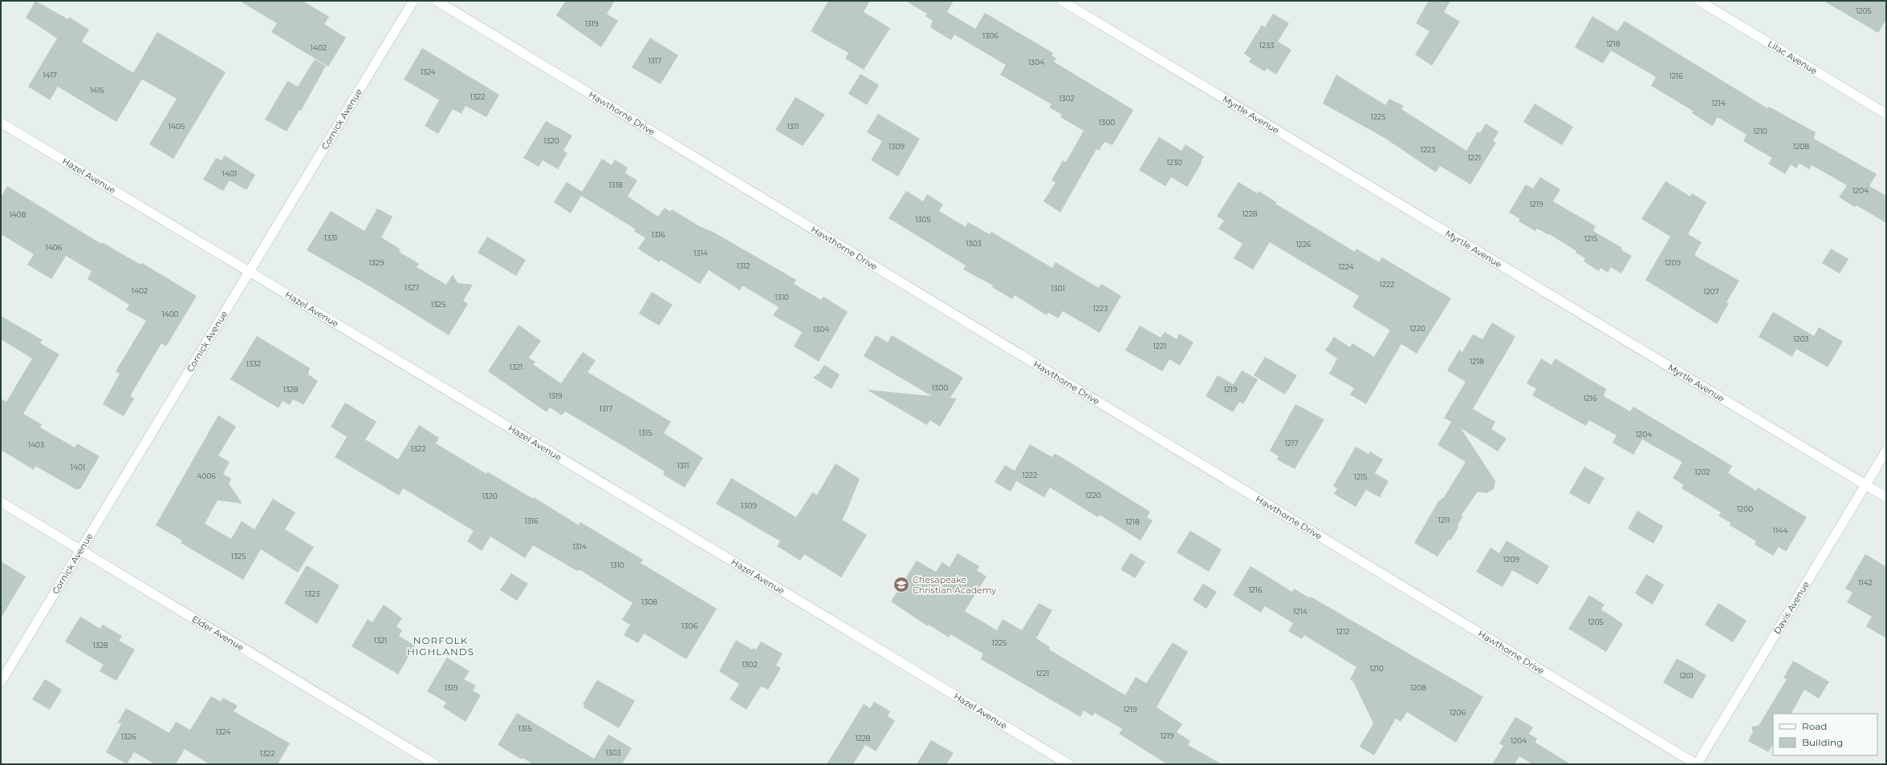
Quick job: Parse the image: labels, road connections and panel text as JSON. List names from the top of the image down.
{
  "streets": {
    "street": [
      "Lilac Avenue",
      "Hawthorne Drive",
      "Myrtle Avenue",
      "Cornick Avenue",
      "Hazel Avenue",
      "Davis Avenue",
      "Elder Avenue"
    ]
  },
  "crossings": [
    ["Hawthorne Drive", "Davis Avenue"],
    ["Myrtle Avenue", "Davis Avenue"],
    ["Cornick Avenue", "Hazel Avenue"],
    ["Cornick Avenue", "Elder Avenue"]
  ],
  "districts": ["NORFOLK HIGHLANDS"],
  "places": {
    "school or university": ["Chesapeake Christian Academy"]
  },
  "house_numbers": [
    "1205",
    "1319",
    "1306",
    "1218",
    "1233",
    "1402",
    "1317",
    "1304",
    "1324",
    "1417",
    "1216",
    "1415",
    "1322",
    "1302",
    "1214",
    "1225",
    "1300",
    "1405",
    "1311",
    "1210",
    "1320",
    "1309",
    "1208",
    "1223",
    "1221",
    "1230",
    "1401",
    "1318",
    "1204",
    "1219",
    "1228",
    "1408",
    "1305",
    "1316",
    "1331",
    "1215",
    "1303",
    "1226",
    "1406",
    "1314",
    "1329",
    "1209",
    "1312",
    "1224",
    "1222",
    "1327",
    "1301",
    "1402",
    "1207",
    "1310",
    "1325",
    "1223",
    "1400",
    "1220",
    "1304",
    "1203",
    "1221",
    "1218",
    "1332",
    "1321",
    "1300",
    "1328",
    "1219",
    "1319",
    "1216",
    "1317",
    "1315",
    "1204",
    "1217",
    "1403",
    "1322",
    "1311",
    "1401",
    "1202",
    "1222",
    "4006",
    "1215",
    "1220",
    "1320",
    "1309",
    "1200",
    "1211",
    "1316",
    "1218",
    "1144",
    "1314",
    "1325",
    "1209",
    "1310",
    "1142",
    "1216",
    "1323",
    "1308",
    "1214",
    "1205",
    "1306",
    "1212",
    "1321",
    "1225",
    "1328",
    "1302",
    "1210",
    "1221",
    "1201",
    "1319",
    "1208",
    "1219",
    "1206",
    "1315",
    "1324",
    "1219",
    "1326",
    "1228",
    "1204",
    "1303",
    "1322"
  ],
  "legend": ["Road", "Building"]
}
